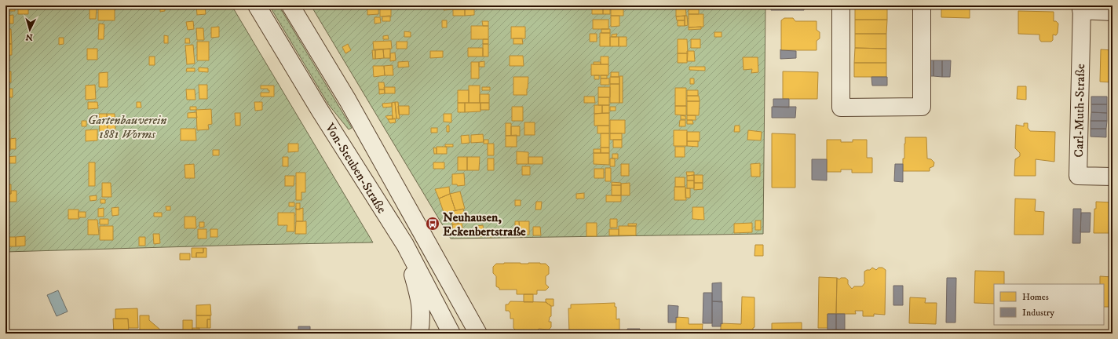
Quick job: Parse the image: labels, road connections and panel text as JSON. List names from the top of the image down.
{
  "streets": {
    "street": ["Carl-Muth-Straße", "Von-Steuben-Straße"]
  },
  "parks": ["Gartenbauverein 1881 Worms"],
  "places": {
    "bus stop": ["Neuhausen, Eckenbertstraße"]
  },
  "legend": ["Homes", "Industry"],
  "north": "bottom"
}
